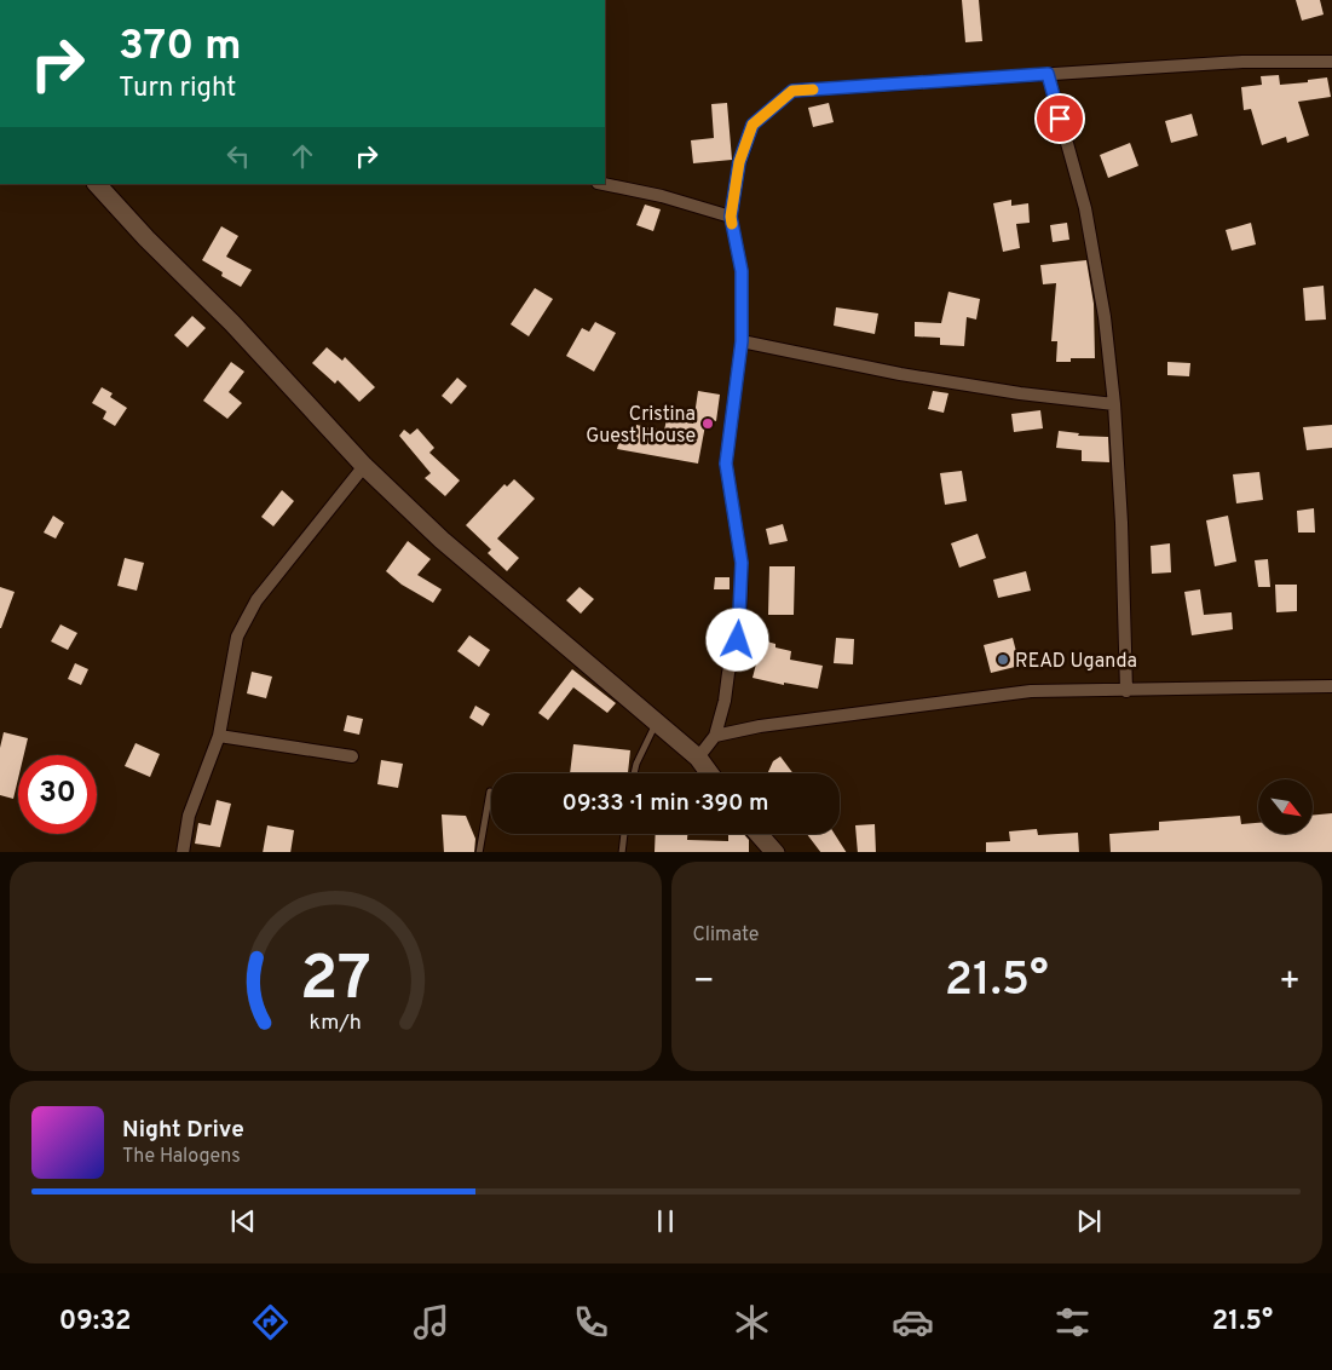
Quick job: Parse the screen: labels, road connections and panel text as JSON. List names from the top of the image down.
{
  "places": ["Cristina Guest House", "READ Uganda"],
  "north": "bottom right",
  "page": {
    "turn": ["370 m", "Turn right"],
    "limit": "30",
    "trip": "09:33 · 1 min · 390 m",
    "tile": "Climate",
    "heat": ["−", "21.5°", "+"],
    "song": ["Night Drive", "The Halogens"],
    "tabs": ["09:32", "21.5°"],
    "gauge": ["27", "km/h"]
  }
}
